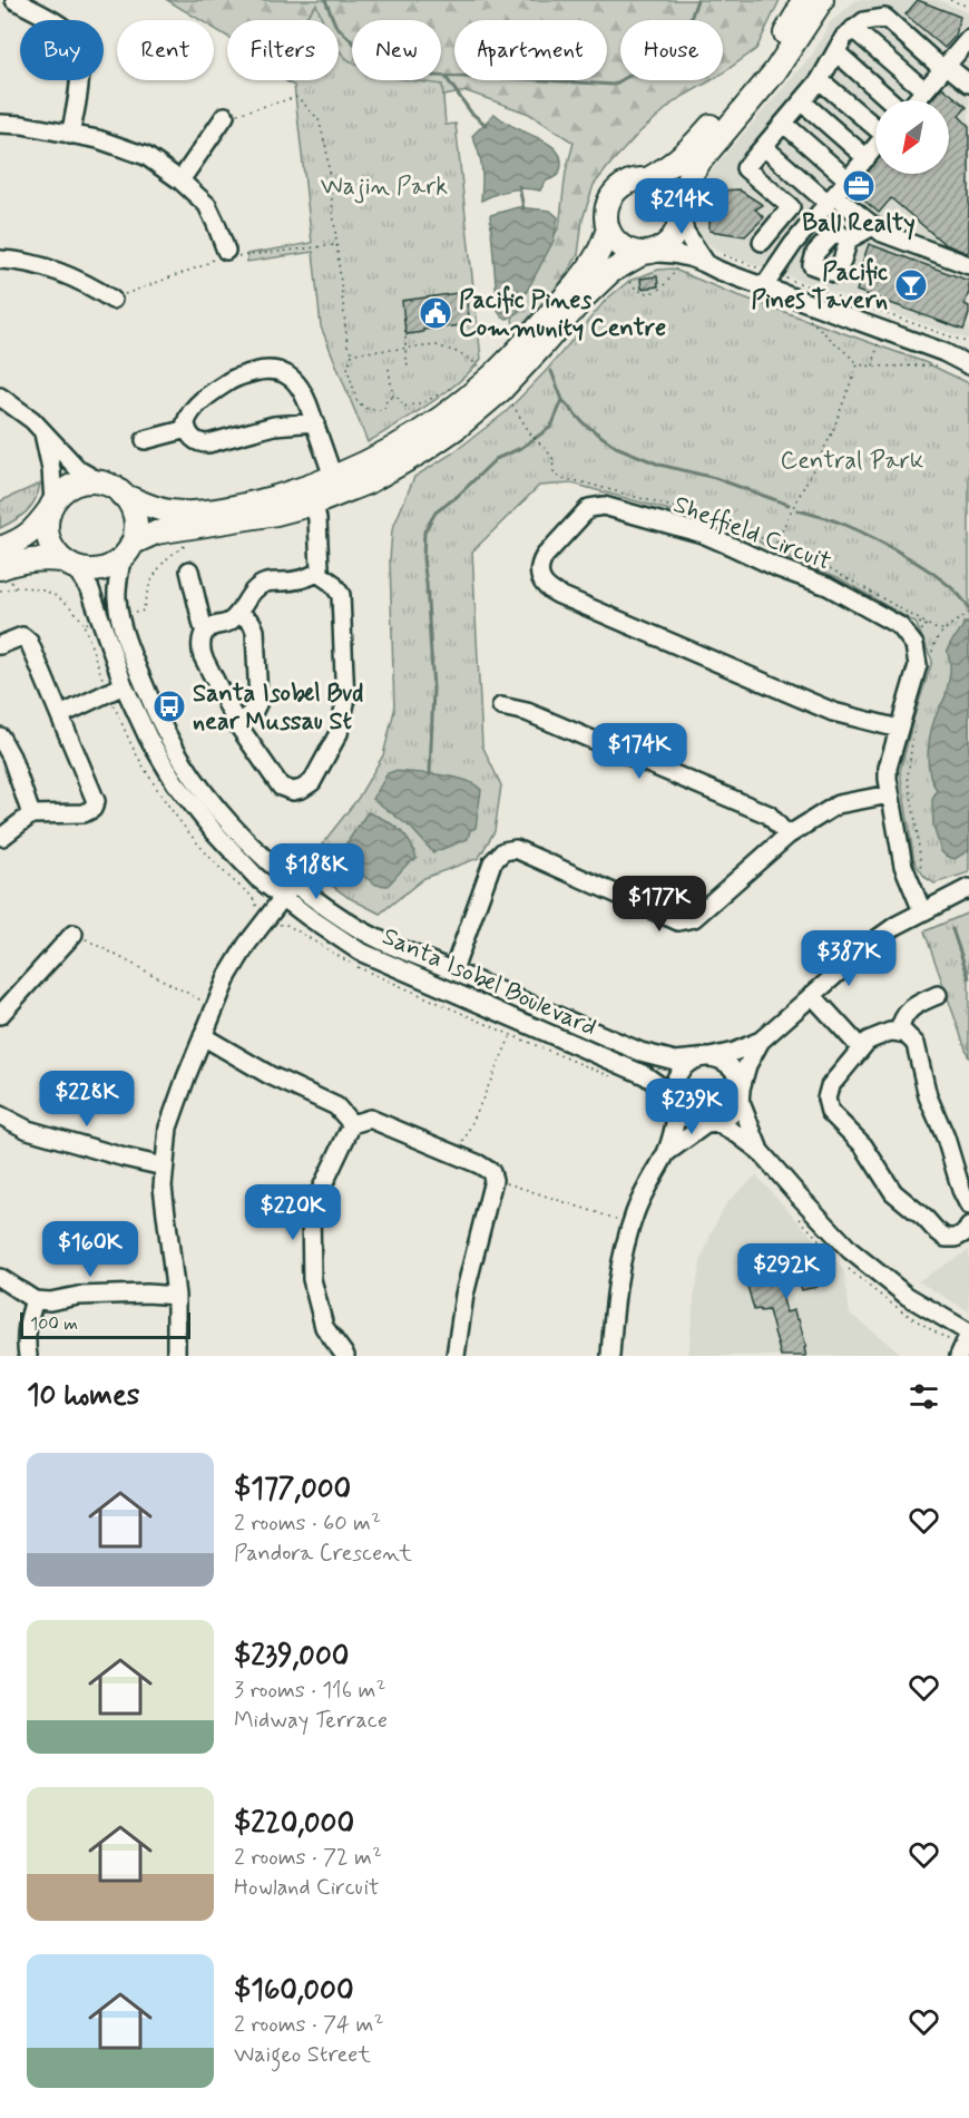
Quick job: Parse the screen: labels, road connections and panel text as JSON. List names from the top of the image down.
{
  "streets": {
    "street": ["Sheffield Circuit", "Santa Isobel Boulevard"]
  },
  "parks": ["Wajin Park", "Central Park"],
  "places": {
    "office": ["Ball Realty"],
    "bar": ["Pacific Pines Tavern"],
    "public building": ["Pacific Pines Community Centre"],
    "bus stop": ["Santa Isobel Bvd near Mussau St"]
  },
  "scale_bar": "100 m",
  "north": "bottom left",
  "page": {
    "chip": [
      "Buy",
      "Rent",
      "Filters",
      "New",
      "Apartment",
      "House"
    ],
    "price": [
      "$214K",
      "$174K",
      "$188K",
      "$177K",
      "$387K",
      "$228K",
      "$239K",
      "$220K",
      "$160K",
      "$292K"
    ],
    "scale": "100 m",
    "heading": "10 homes",
    "list": [
      {
        "name": "$177,000",
        "note": "2 rooms · 60 m² · Pandora Crescent"
      },
      {
        "name": "$239,000",
        "note": "3 rooms · 116 m² · Midway Terrace"
      },
      {
        "name": "$220,000",
        "note": "2 rooms · 72 m² · Howland Circuit"
      },
      {
        "name": "$160,000",
        "note": "2 rooms · 74 m² · Waigeo Street"
      }
    ]
  }
}
